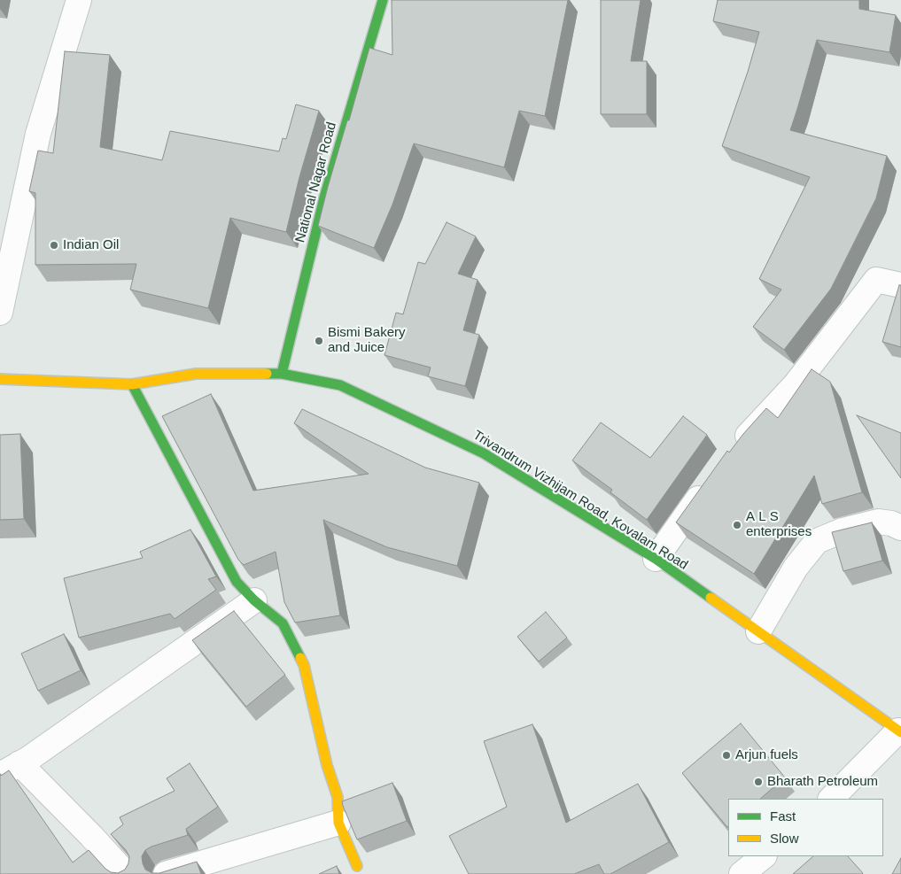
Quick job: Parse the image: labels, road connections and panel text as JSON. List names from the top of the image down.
{
  "streets": {
    "main road": ["National Nagar Road", "Trivandrum Vizhijam Road, Kovalam Road"]
  },
  "crossings": [
    ["National Nagar Road", "Trivandrum Vizhijam Road, Kovalam Road"]
  ],
  "places": [
    "Indian Oil",
    "Bismi Bakery and Juice",
    "A L S enterprises",
    "Arjun fuels",
    "Bharath Petroleum"
  ],
  "legend": ["Fast", "Slow"]
}
